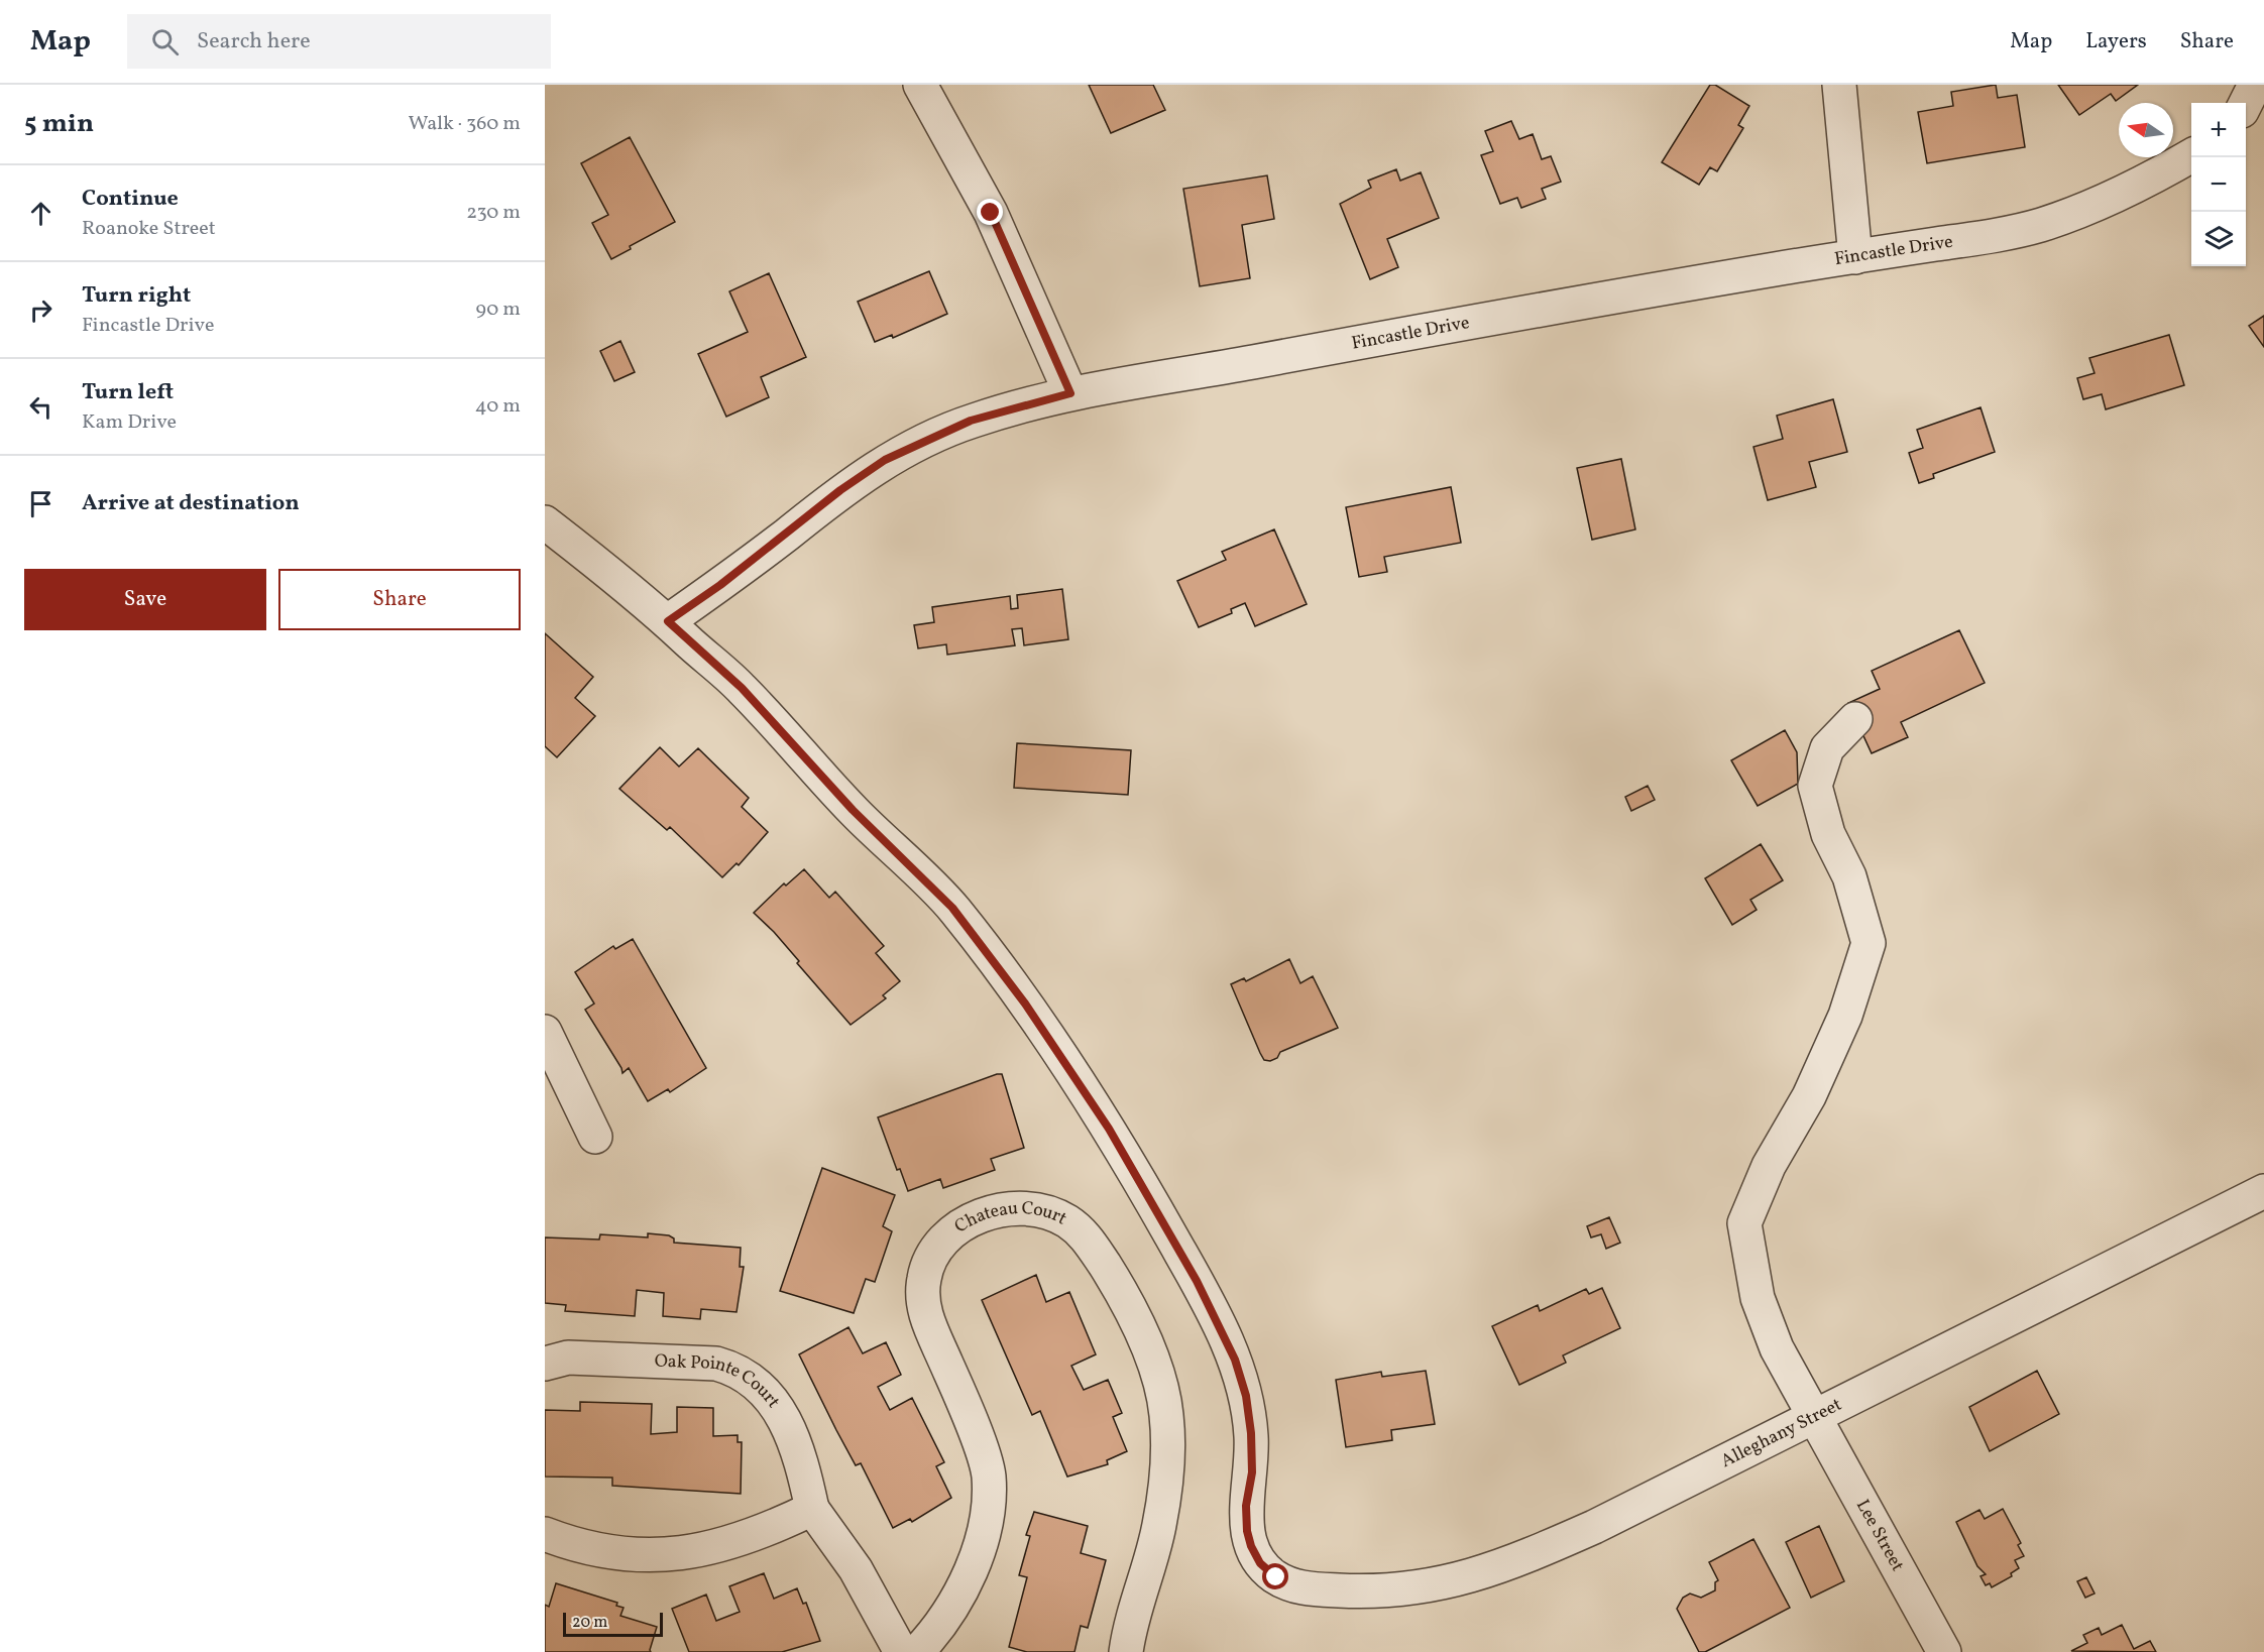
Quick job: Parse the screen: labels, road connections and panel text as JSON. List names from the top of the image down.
{
  "streets": {
    "street": [
      "Fincastle Drive",
      "Chateau Court",
      "Oak Pointe Court",
      "Alleghany Street",
      "Lee Street"
    ]
  },
  "crossings": [
    ["Fincastle Drive", "Alleghany Street"],
    ["Alleghany Street", "Lee Street"]
  ],
  "scale_bar": "20 m",
  "north": "left",
  "page": {
    "header": "Map",
    "search": "Search here",
    "nav": ["Map", "Layers", "Share"],
    "heading": ["5 min", "Walk · 360 m"],
    "map_buttons": ["+", "−"],
    "list": [
      ["Continue", "Roanoke Street", "230 m"],
      ["Turn right", "Fincastle Drive", "90 m"],
      ["Turn left", "Kam Drive", "40 m"],
      "Arrive at destination"
    ],
    "buttons": ["Save", "Share"],
    "scale": "20 m"
  }
}
